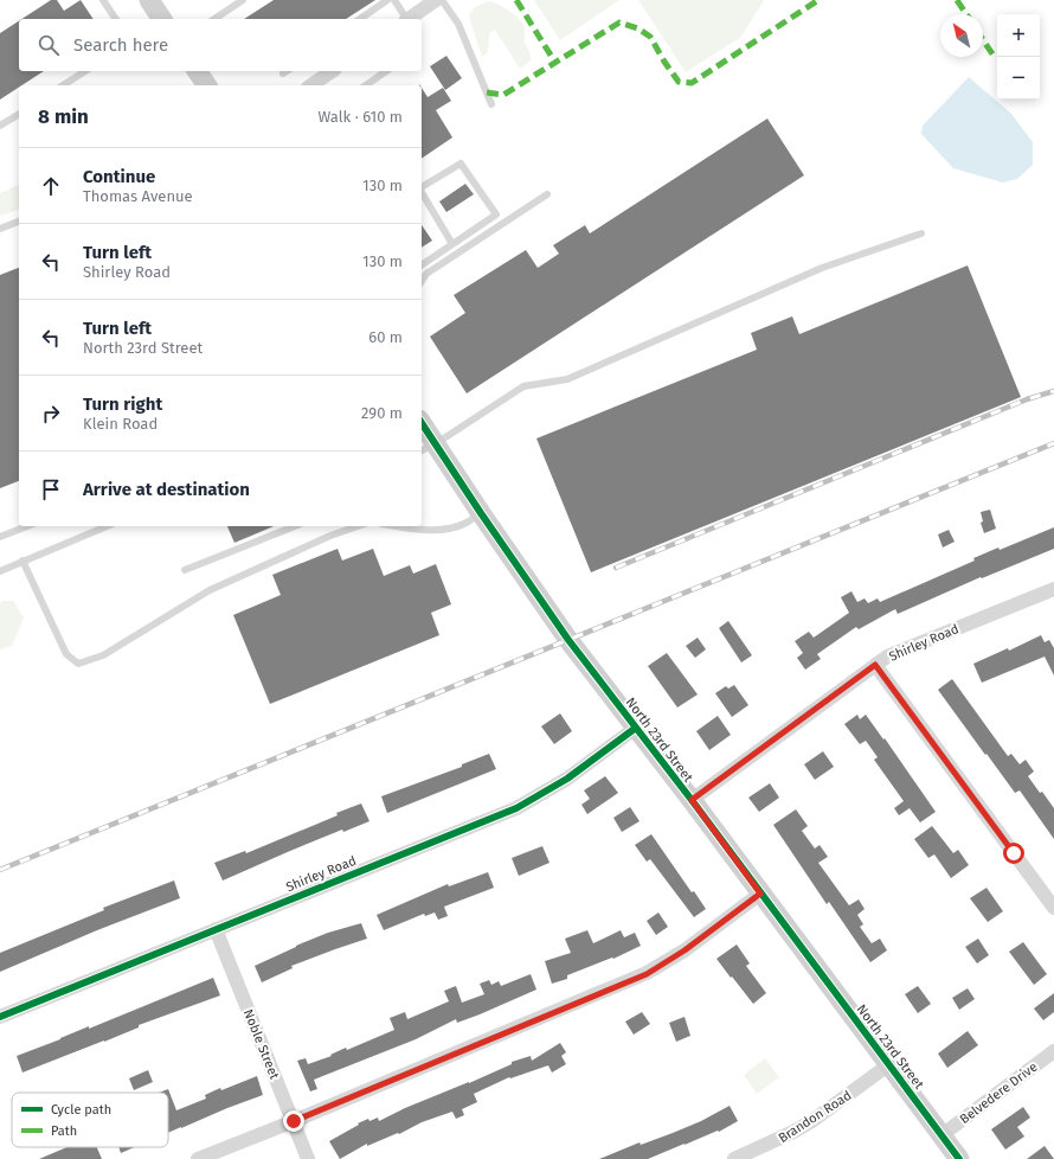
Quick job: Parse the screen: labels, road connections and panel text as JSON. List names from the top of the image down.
{
  "streets": {
    "main road": ["North 23rd Street"],
    "street": [
      "Shirley Road",
      "Noble Street",
      "Belvedere Drive",
      "Brandon Road"
    ]
  },
  "crossings": [
    ["Shirley Road", "North 23rd Street"],
    ["Shirley Road", "Noble Street"],
    ["North 23rd Street", "Belvedere Drive"],
    ["North 23rd Street", "Brandon Road"]
  ],
  "legend": ["Cycle path", "Path"],
  "north": "top left",
  "page": {
    "map_buttons": ["+", "−"],
    "search": "Search here",
    "heading": ["8 min", "Walk · 610 m"],
    "list": [
      ["Continue", "Thomas Avenue", "130 m"],
      ["Turn left", "Shirley Road", "130 m"],
      ["Turn left", "North 23rd Street", "60 m"],
      ["Turn right", "Klein Road", "290 m"],
      "Arrive at destination"
    ]
  }
}
